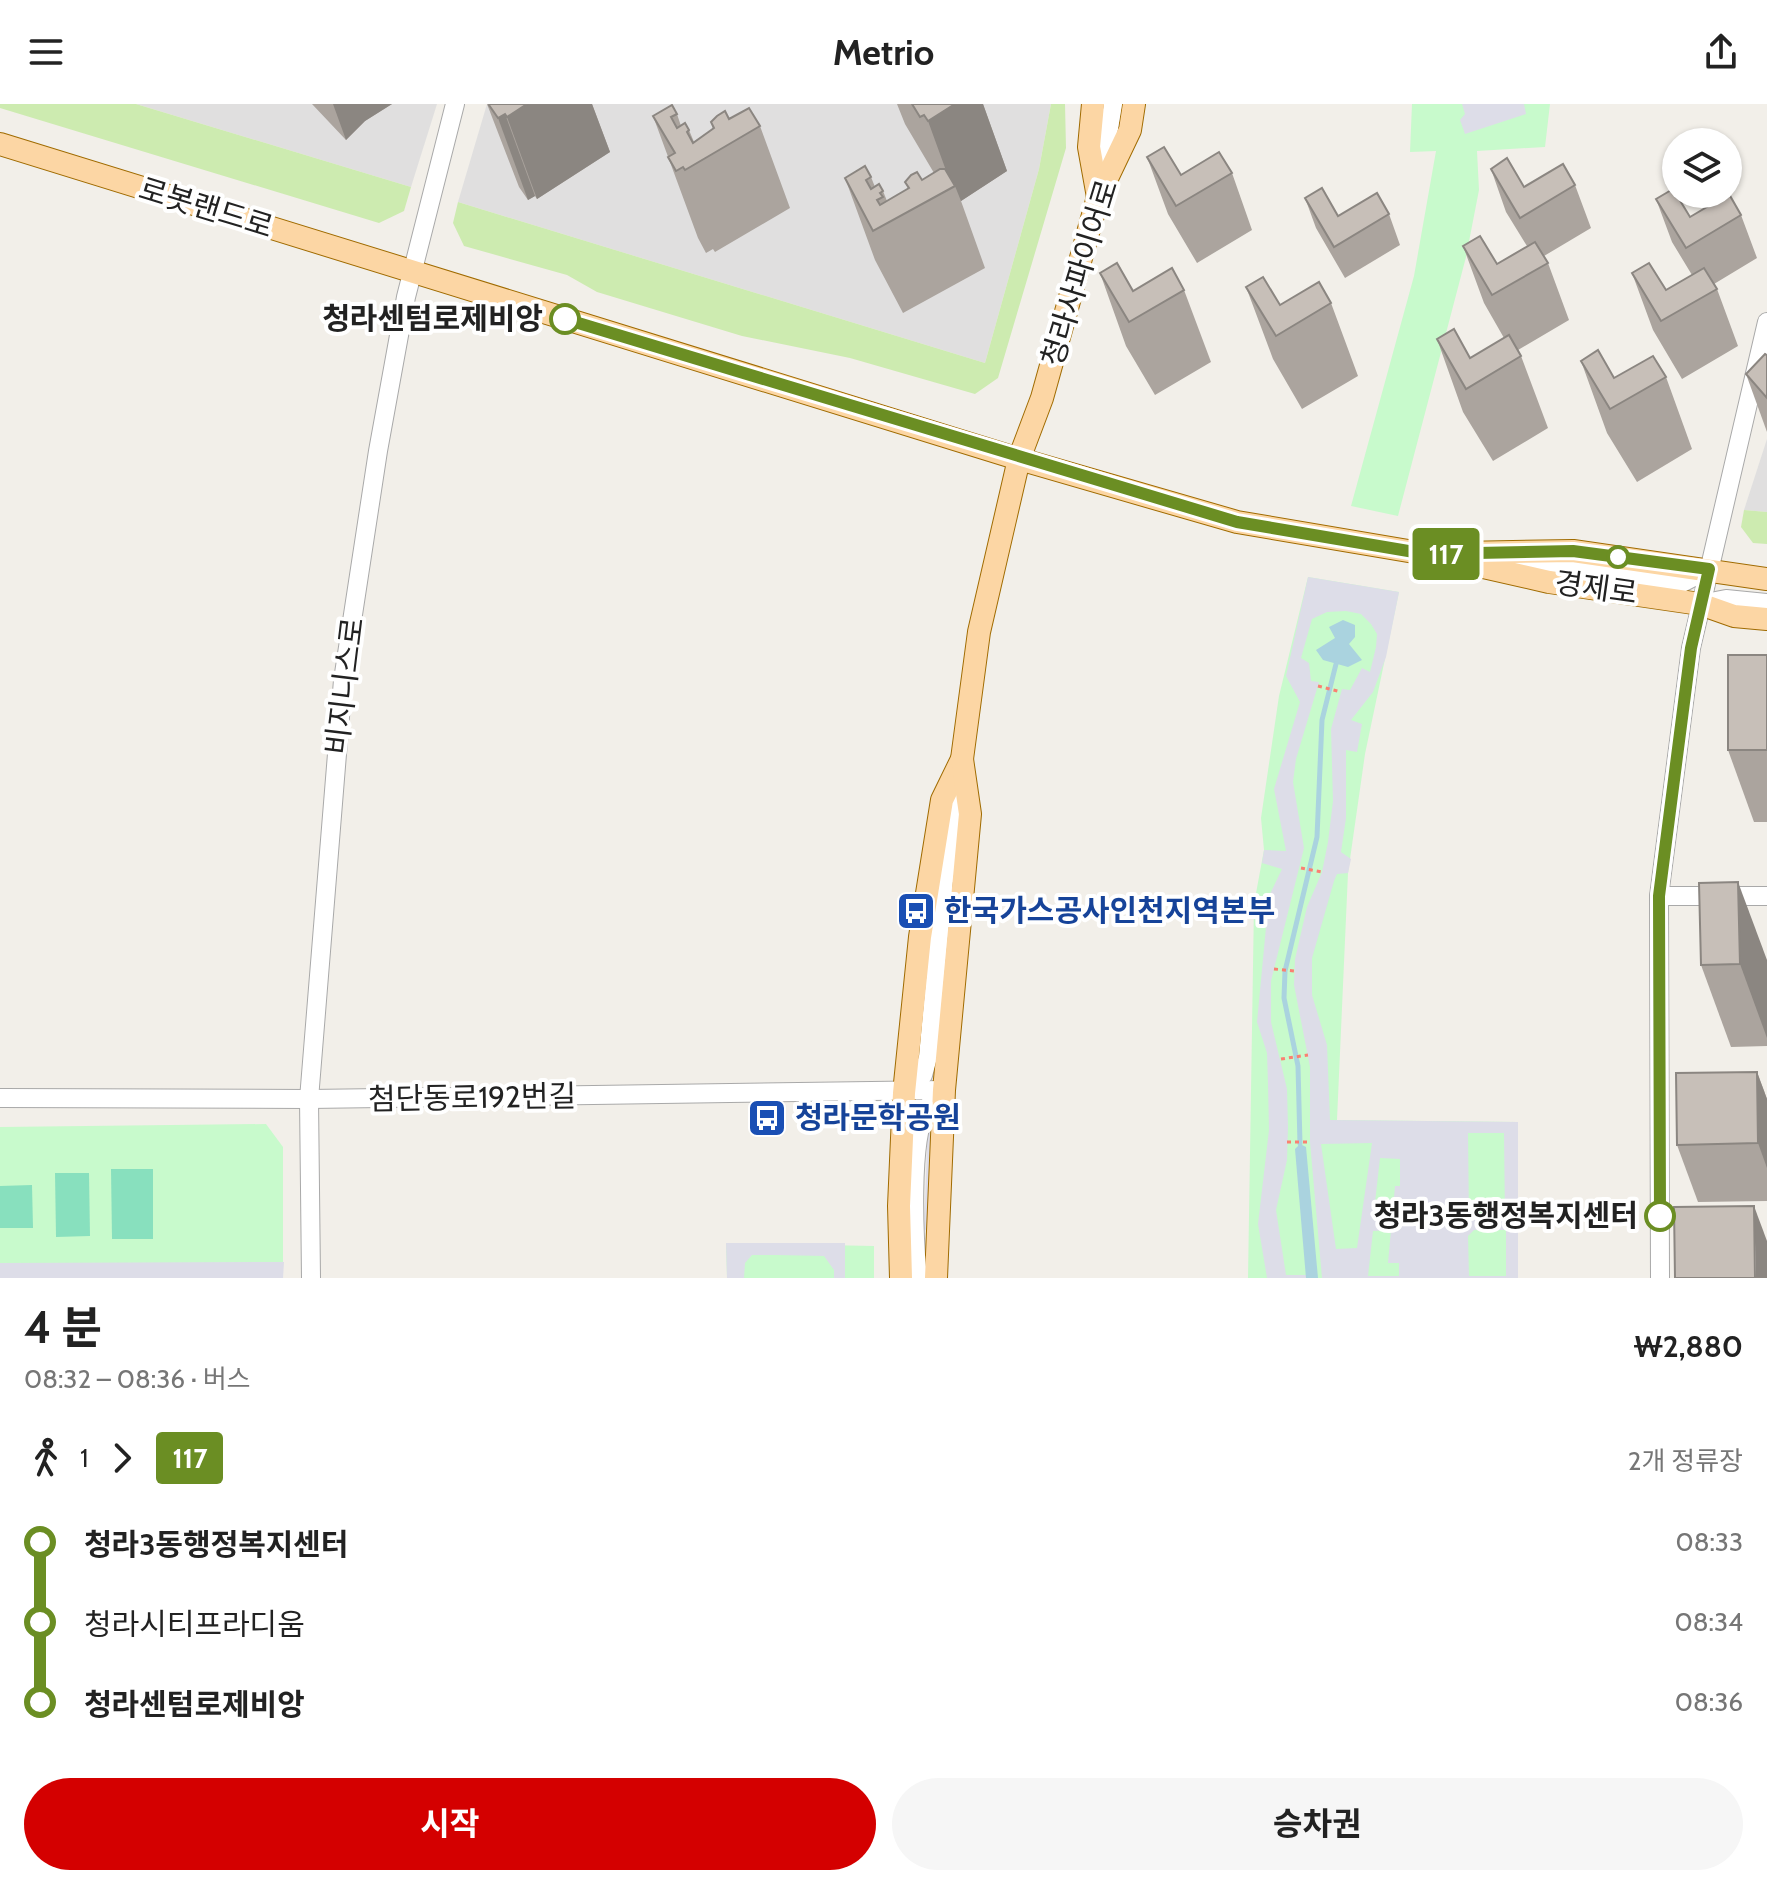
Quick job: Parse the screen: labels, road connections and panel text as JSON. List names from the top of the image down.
{
  "streets": {
    "main road": ["로봇랜드로", "청라사파이어로", "경제로"],
    "street": ["비지니스로", "첨단동로192번길"]
  },
  "crossings": [
    ["로봇랜드로", "청라사파이어로"],
    ["로봇랜드로", "경제로"],
    ["로봇랜드로", "비지니스로"],
    ["청라사파이어로", "경제로"],
    ["비지니스로", "첨단동로192번길"]
  ],
  "places": {
    "other": ["청라센텀로제비앙", "청라3동행정복지센터"],
    "bus stop": ["한국가스공사인천지역본부", "청라문학공원"]
  },
  "lines": ["bus line 117"],
  "page": {
    "header": "Metrio",
    "on_map": "117",
    "heading": ["4 분", "08:32 – 08:36 · 버스", "₩2,880"],
    "legs": ["1", "117", "2개 정류장"],
    "list": [
      {
        "name": "청라3동행정복지센터",
        "value": "08:33"
      },
      {
        "name": "청라시티프라디움",
        "value": "08:34"
      },
      {
        "name": "청라센텀로제비앙",
        "value": "08:36"
      }
    ],
    "buttons": ["시작", "승차권"]
  }
}
